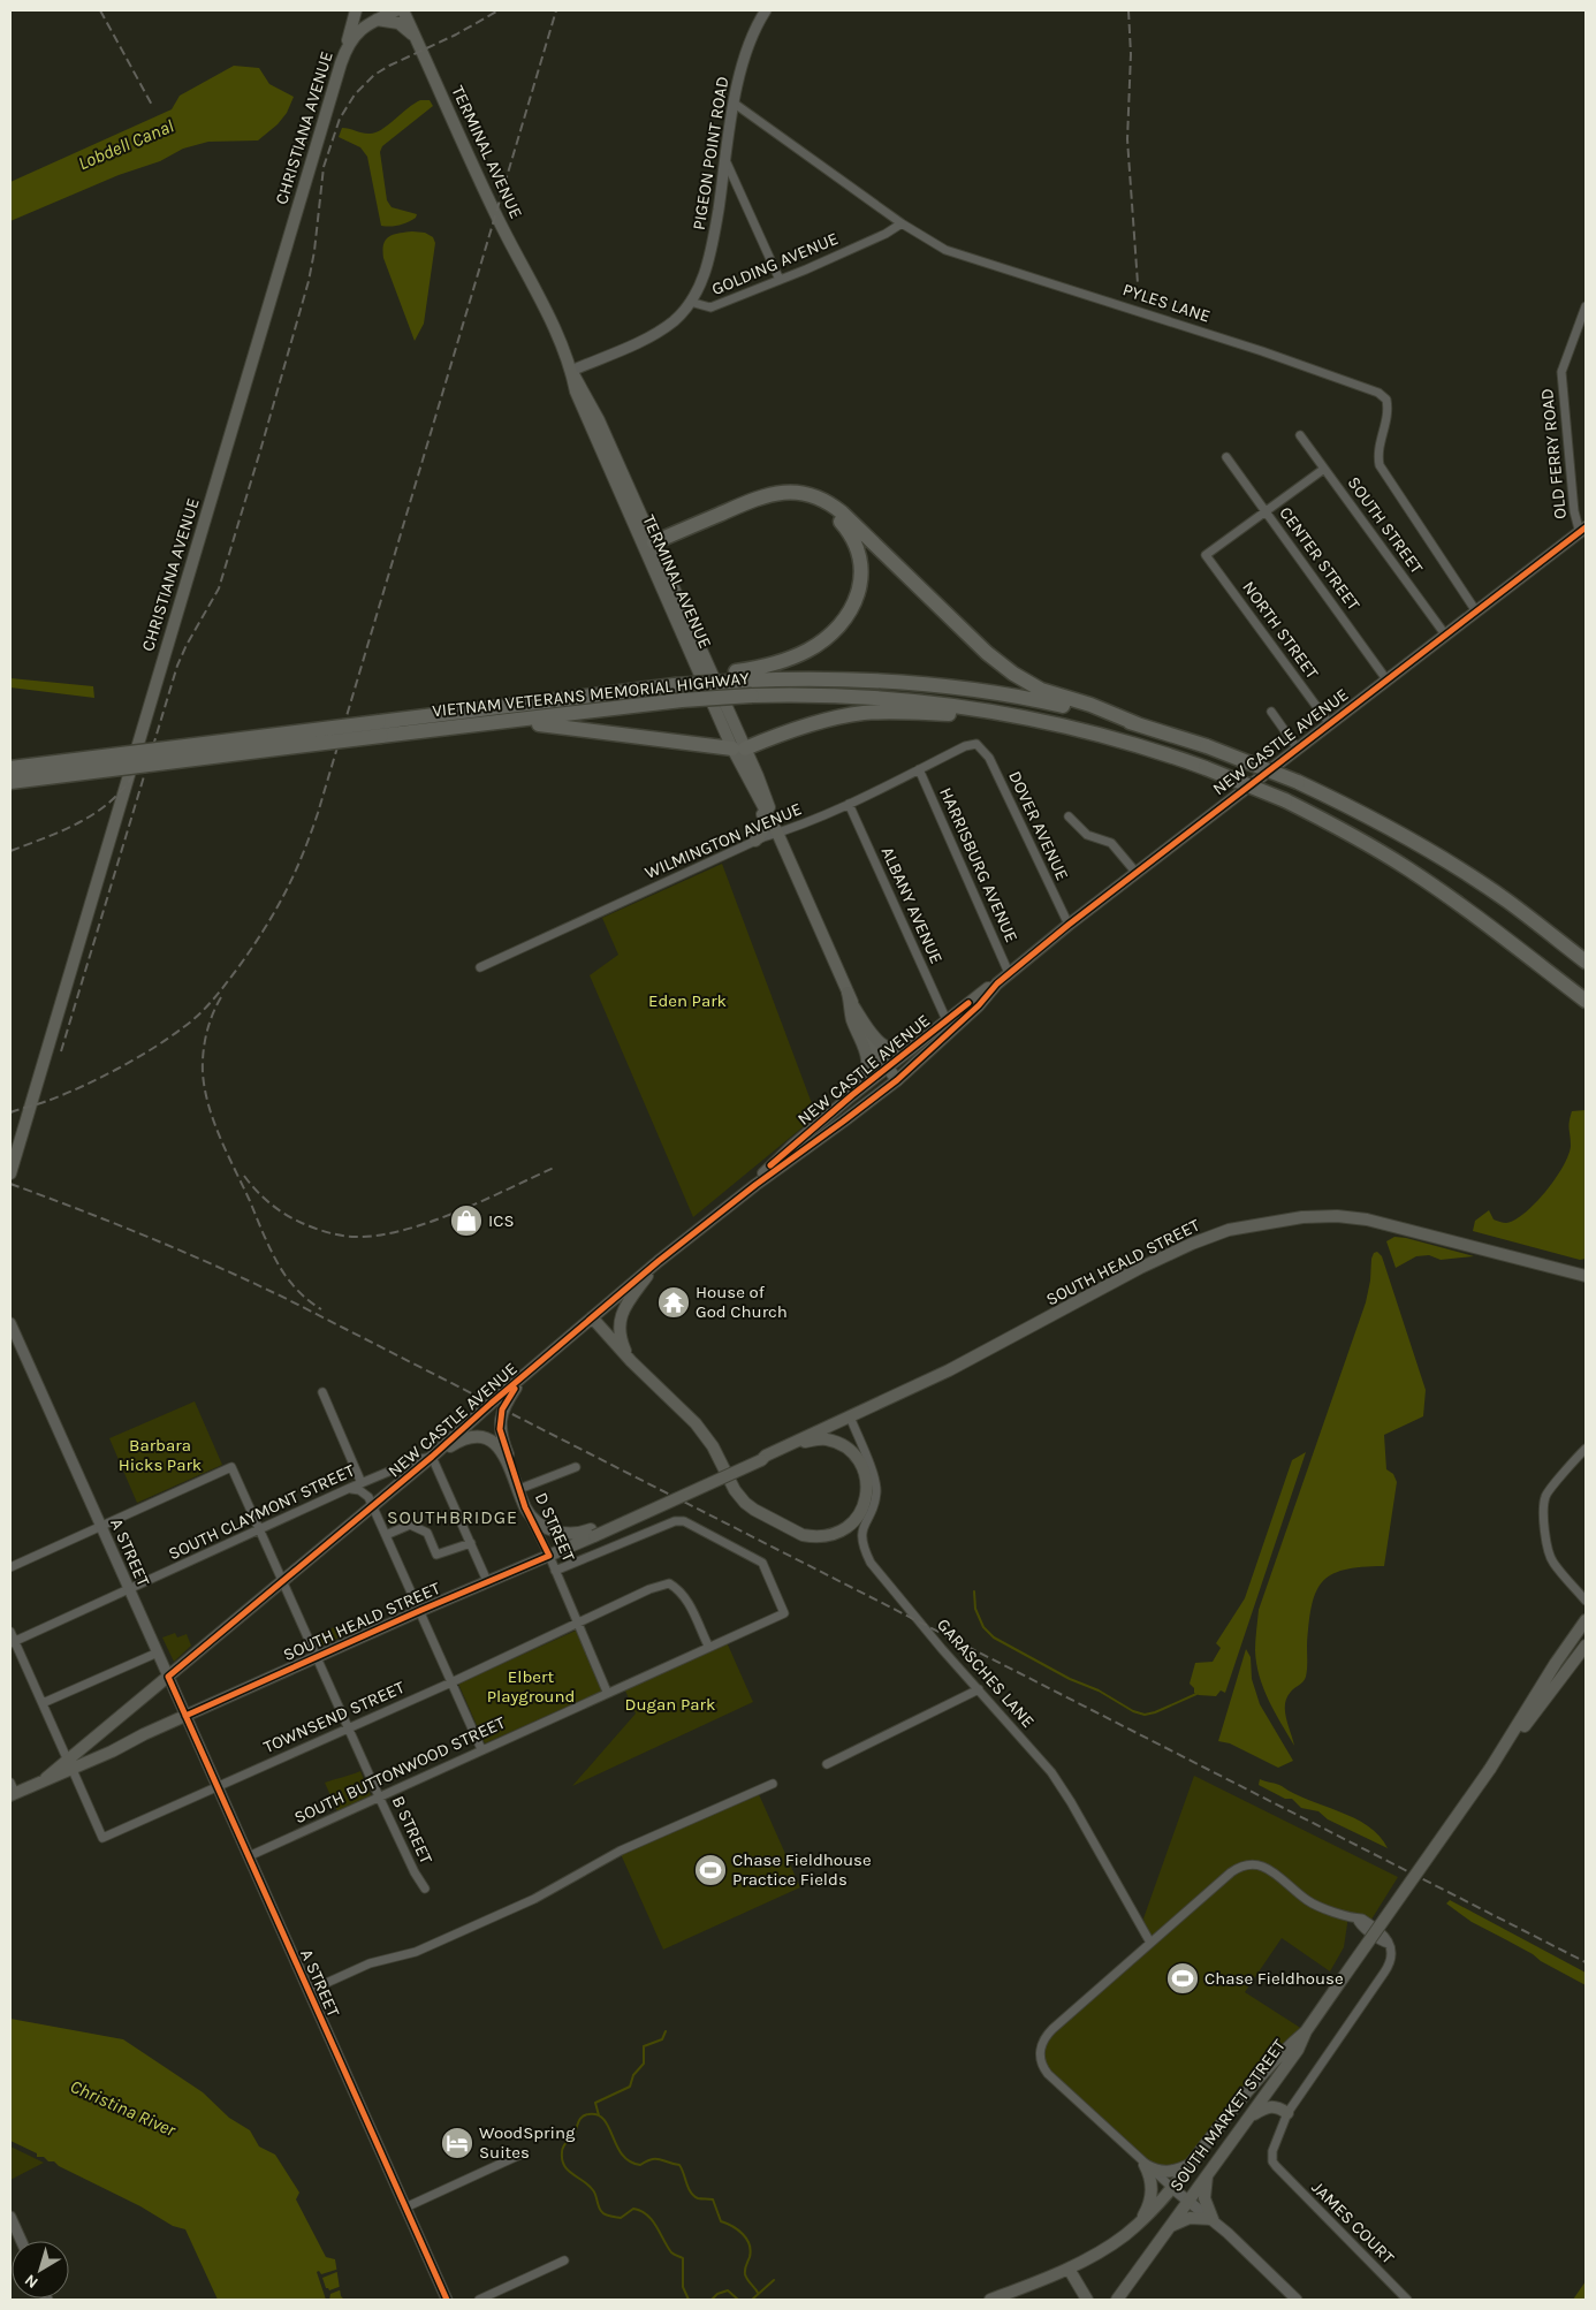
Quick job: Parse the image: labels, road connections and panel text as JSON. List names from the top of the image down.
{
  "streets": {
    "highway": ["VIETNAM VETERANS MEMORIAL HIGHWAY"],
    "main road": [
      "CHRISTIANA AVENUE",
      "TERMINAL AVENUE",
      "NEW CASTLE AVENUE",
      "SOUTH HEALD STREET",
      "D STREET",
      "SOUTH MARKET STREET"
    ],
    "street": [
      "PIGEON POINT ROAD",
      "GOLDING AVENUE",
      "PYLES LANE",
      "OLD FERRY ROAD",
      "SOUTH STREET",
      "CENTER STREET",
      "NORTH STREET",
      "DOVER AVENUE",
      "WILMINGTON AVENUE",
      "HARRISBURG AVENUE",
      "ALBANY AVENUE",
      "SOUTH CLAYMONT STREET",
      "A STREET",
      "GARASCHES LANE",
      "TOWNSEND STREET",
      "SOUTH BUTTONWOOD STREET",
      "B STREET",
      "JAMES COURT"
    ]
  },
  "crossings": [
    ["TERMINAL AVENUE", "GOLDING AVENUE"],
    ["TERMINAL AVENUE", "NEW CASTLE AVENUE"],
    ["TERMINAL AVENUE", "WILMINGTON AVENUE"],
    ["PIGEON POINT ROAD", "GOLDING AVENUE"],
    ["PIGEON POINT ROAD", "PYLES LANE"],
    ["GOLDING AVENUE", "PYLES LANE"],
    ["PYLES LANE", "NEW CASTLE AVENUE"],
    ["OLD FERRY ROAD", "NEW CASTLE AVENUE"],
    ["SOUTH STREET", "NEW CASTLE AVENUE"],
    ["CENTER STREET", "NORTH STREET"],
    ["CENTER STREET", "NEW CASTLE AVENUE"],
    ["NORTH STREET", "NEW CASTLE AVENUE"],
    ["NEW CASTLE AVENUE", "DOVER AVENUE"],
    ["NEW CASTLE AVENUE", "HARRISBURG AVENUE"],
    ["NEW CASTLE AVENUE", "ALBANY AVENUE"],
    ["NEW CASTLE AVENUE", "SOUTH HEALD STREET"],
    ["NEW CASTLE AVENUE", "SOUTH CLAYMONT STREET"],
    ["NEW CASTLE AVENUE", "D STREET"],
    ["NEW CASTLE AVENUE", "A STREET"],
    ["NEW CASTLE AVENUE", "TOWNSEND STREET"],
    ["NEW CASTLE AVENUE", "B STREET"],
    ["DOVER AVENUE", "WILMINGTON AVENUE"],
    ["WILMINGTON AVENUE", "HARRISBURG AVENUE"],
    ["WILMINGTON AVENUE", "ALBANY AVENUE"],
    ["SOUTH HEALD STREET", "D STREET"],
    ["SOUTH HEALD STREET", "A STREET"],
    ["SOUTH HEALD STREET", "GARASCHES LANE"],
    ["SOUTH HEALD STREET", "TOWNSEND STREET"],
    ["SOUTH HEALD STREET", "B STREET"],
    ["SOUTH CLAYMONT STREET", "D STREET"],
    ["SOUTH CLAYMONT STREET", "A STREET"],
    ["SOUTH CLAYMONT STREET", "B STREET"],
    ["D STREET", "TOWNSEND STREET"],
    ["D STREET", "SOUTH BUTTONWOOD STREET"],
    ["A STREET", "TOWNSEND STREET"],
    ["A STREET", "SOUTH BUTTONWOOD STREET"],
    ["A STREET", "B STREET"],
    ["TOWNSEND STREET", "SOUTH BUTTONWOOD STREET"],
    ["TOWNSEND STREET", "B STREET"],
    ["SOUTH BUTTONWOOD STREET", "B STREET"]
  ],
  "districts": ["SOUTHBRIDGE"],
  "water": ["Lobdell Canal", "Christina River"],
  "parks": [
    "Eden Park",
    "Barbara Hicks Park",
    "Elbert Playground",
    "Dugan Park"
  ],
  "places": {
    "shop": ["ICS"],
    "temple": ["House of God Church"],
    "sports": ["Chase Fieldhouse Practice Fields", "Chase Fieldhouse"],
    "hotel": ["WoodSpring Suites"]
  },
  "north": "bottom left"
}
